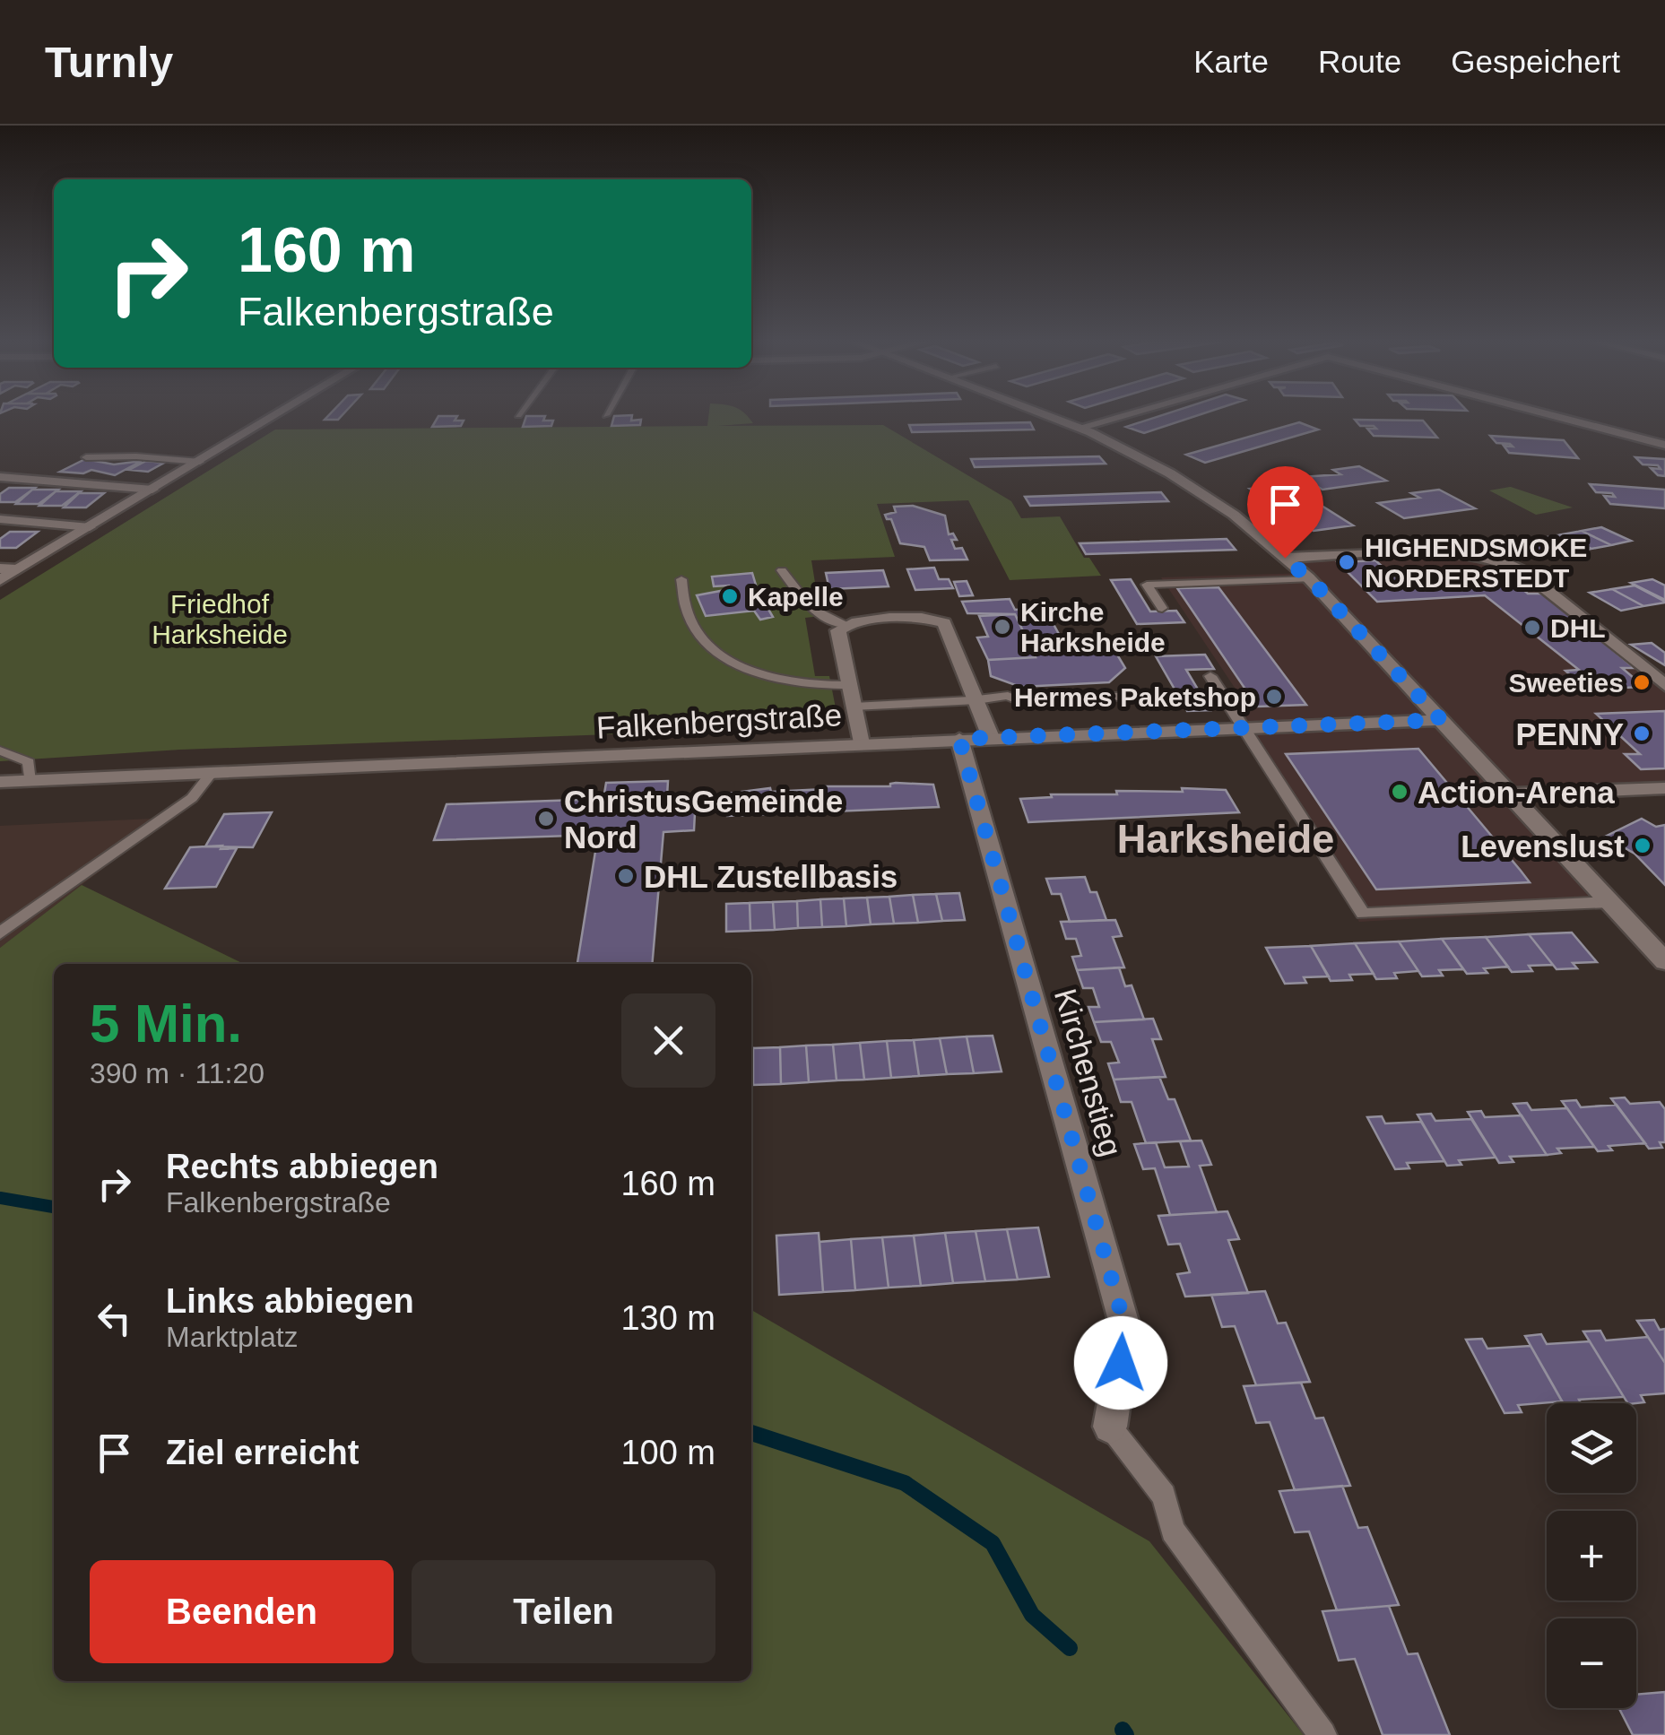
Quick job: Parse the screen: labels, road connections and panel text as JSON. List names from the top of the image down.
{
  "streets": {
    "street": ["Falkenbergstraße", "Kirchenstieg"]
  },
  "crossings": [
    ["Falkenbergstraße", "Kirchenstieg"]
  ],
  "districts": ["Harksheide"],
  "parks": ["Friedhof Harksheide"],
  "places": [
    "HIGHENDSMOKE NORDERSTEDT",
    "Kapelle",
    "Kirche Harksheide",
    "DHL",
    "Sweeties",
    "Hermes Paketshop",
    "PENNY",
    "Action-Arena",
    "ChristusGemeinde Nord",
    "Levenslust",
    "DHL Zustellbasis"
  ],
  "page": {
    "header": "Turnly",
    "nav": ["Karte", "Route", "Gespeichert"],
    "turn": ["160 m", "Falkenbergstraße"],
    "heading": ["5 Min.", "390 m · 11:20"],
    "list": [
      {
        "name": "Rechts abbiegen",
        "note": "Falkenbergstraße",
        "value": "160 m"
      },
      {
        "name": "Links abbiegen",
        "note": "Marktplatz",
        "value": "130 m"
      },
      {
        "name": "Ziel erreicht",
        "value": "100 m"
      }
    ],
    "map_buttons": ["+", "−"],
    "buttons": ["Beenden", "Teilen"]
  }
}
